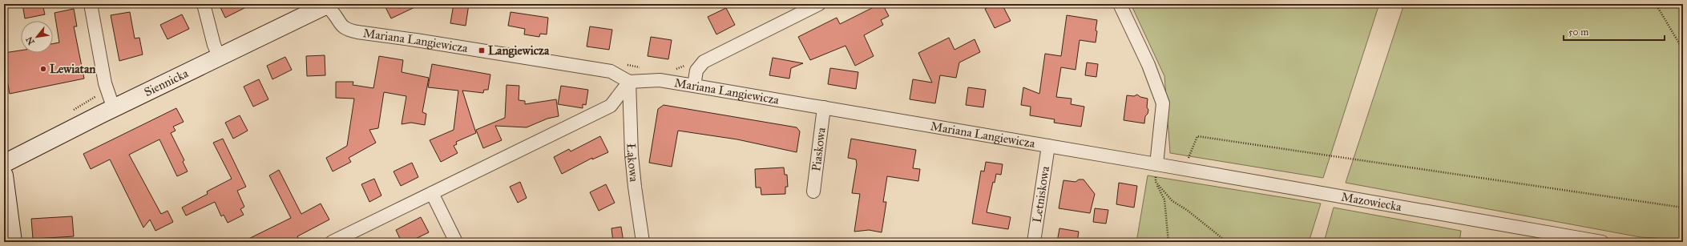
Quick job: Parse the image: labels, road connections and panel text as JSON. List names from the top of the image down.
{
  "streets": {
    "main road": ["Siennicka"],
    "street": [
      "Mariana Langiewicza",
      "Piaskowa",
      "Łąkowa",
      "Letniskowa",
      "Mazowiecka"
    ]
  },
  "crossings": [
    ["Mariana Langiewicza", "Siennicka"],
    ["Mariana Langiewicza", "Piaskowa"],
    ["Mariana Langiewicza", "Łąkowa"],
    ["Mariana Langiewicza", "Letniskowa"],
    ["Mariana Langiewicza", "Mazowiecka"]
  ],
  "places": {
    "transit": ["Langiewicza"],
    "other": ["Lewiatan"]
  },
  "scale_bar": "50 m",
  "north": "bottom left"
}
